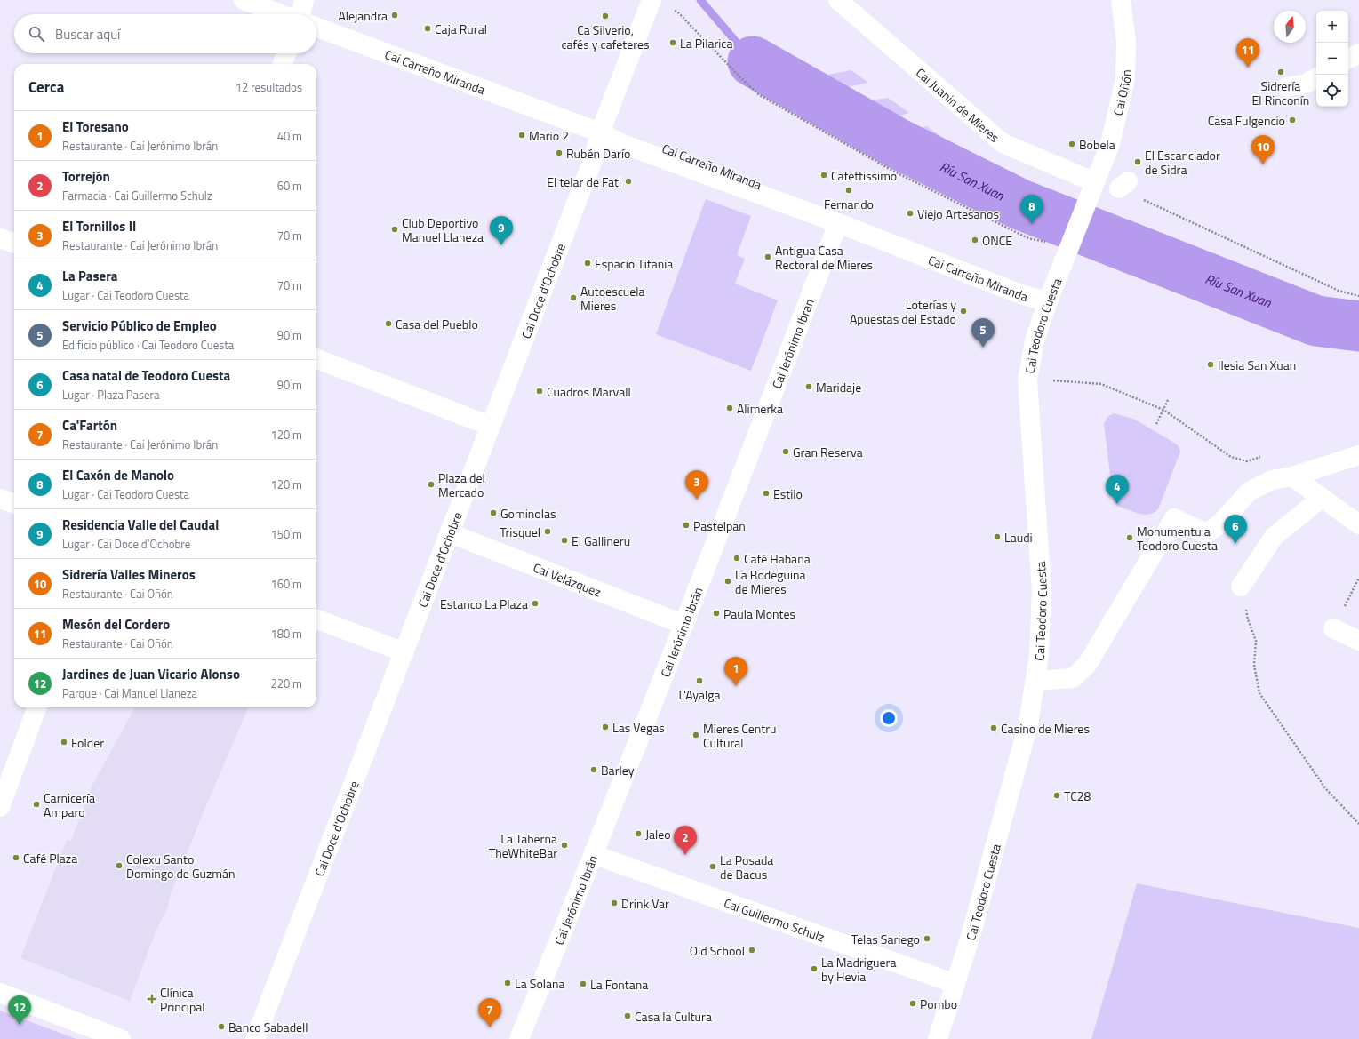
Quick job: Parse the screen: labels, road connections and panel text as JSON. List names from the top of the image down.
{
  "streets": {
    "street": [
      "Cai Carreño Miranda",
      "Cai Oñón",
      "Cai Juanin de Mieres",
      "Cai Doce d'Ochobre",
      "Cai Teodoro Cuesta",
      "Cai Jerónimo Ibrán",
      "Cai Velázquez",
      "Cai Guillermo Schulz"
    ]
  },
  "crossings": [
    ["Cai Carreño Miranda", "Cai Doce d'Ochobre"],
    ["Cai Carreño Miranda", "Cai Teodoro Cuesta"],
    ["Cai Carreño Miranda", "Cai Jerónimo Ibrán"],
    ["Cai Oñón", "Cai Juanin de Mieres"],
    ["Cai Oñón", "Cai Teodoro Cuesta"],
    ["Cai Juanin de Mieres", "Cai Teodoro Cuesta"],
    ["Cai Doce d'Ochobre", "Cai Velázquez"],
    ["Cai Teodoro Cuesta", "Cai Guillermo Schulz"],
    ["Cai Jerónimo Ibrán", "Cai Velázquez"],
    ["Cai Jerónimo Ibrán", "Cai Guillermo Schulz"]
  ],
  "water": ["Ríu San Xuan"],
  "places": {
    "other": [
      "Alejandra",
      "Ca Silverio, cafés y cafeteres",
      "Caja Rural",
      "La Pilarica",
      "Sidrería El Rinconín",
      "Casa Fulgencio",
      "Mario 2",
      "Bobela",
      "Rubén Darío",
      "El Escanciador de Sidra",
      "Cafettissimo",
      "El telar de Fati",
      "Fernando",
      "Viejo Artesanos",
      "Club Deportivo Manuel Llaneza",
      "ONCE",
      "Antigua Casa Rectoral de Mieres",
      "Espacio Titania",
      "Autoescuela Mieres",
      "Loterías y Apuestas del Estado",
      "Casa del Pueblo",
      "Ilesia San Xuan",
      "Maridaje",
      "Cuadros Marvall",
      "Alimerka",
      "Gran Reserva",
      "Plaza del Mercado",
      "Estilo",
      "Gominolas",
      "Pastelpan",
      "Trisquel",
      "Laudi",
      "Monumentu a Teodoro Cuesta",
      "El Gallineru",
      "Café Habana",
      "La Bodeguina de Mieres",
      "Estanco La Plaza",
      "Paula Montes",
      "L'Ayalga",
      "Las Vegas",
      "Casino de Mieres",
      "Mieres Centru Cultural",
      "Folder",
      "Barley",
      "TC28",
      "Carnicería Amparo",
      "Jaleo",
      "La Taberna TheWhiteBar",
      "Café Plaza",
      "Colexu Santo Domingo de Guzmán",
      "La Posada de Bacus",
      "Drink Var",
      "Telas Sariego",
      "Old School",
      "La Madriguera by Hevia",
      "La Solana",
      "La Fontana",
      "Pombo",
      "Casa la Cultura",
      "Banco Sabadell"
    ],
    "health": ["Clínica Principal"]
  },
  "north": "top",
  "page": {
    "map_buttons": ["+", "−"],
    "search": "Buscar aquí",
    "pins": [
      "11",
      "10",
      "8",
      "9",
      "5",
      "3",
      "4",
      "6",
      "1",
      "2",
      "12",
      "7"
    ],
    "heading": ["Cerca", "12 resultados"],
    "list": [
      {
        "mark": "1",
        "name": "El Toresano",
        "note": "Restaurante · Cai Jerónimo Ibrán",
        "value": "40 m"
      },
      {
        "mark": "2",
        "name": "Torrejón",
        "note": "Farmacia · Cai Guillermo Schulz",
        "value": "60 m"
      },
      {
        "mark": "3",
        "name": "El Tornillos II",
        "note": "Restaurante · Cai Jerónimo Ibrán",
        "value": "70 m"
      },
      {
        "mark": "4",
        "name": "La Pasera",
        "note": "Lugar · Cai Teodoro Cuesta",
        "value": "70 m"
      },
      {
        "mark": "5",
        "name": "Servicio Público de Empleo",
        "note": "Edificio público · Cai Teodoro Cuesta",
        "value": "90 m"
      },
      {
        "mark": "6",
        "name": "Casa natal de Teodoro Cuesta",
        "note": "Lugar · Plaza Pasera",
        "value": "90 m"
      },
      {
        "mark": "7",
        "name": "Ca'Fartón",
        "note": "Restaurante · Cai Jerónimo Ibrán",
        "value": "120 m"
      },
      {
        "mark": "8",
        "name": "El Caxón de Manolo",
        "note": "Lugar · Cai Teodoro Cuesta",
        "value": "120 m"
      },
      {
        "mark": "9",
        "name": "Residencia Valle del Caudal",
        "note": "Lugar · Cai Doce d'Ochobre",
        "value": "150 m"
      },
      {
        "mark": "10",
        "name": "Sidrería Valles Mineros",
        "note": "Restaurante · Cai Oñón",
        "value": "160 m"
      },
      {
        "mark": "11",
        "name": "Mesón del Cordero",
        "note": "Restaurante · Cai Oñón",
        "value": "180 m"
      },
      {
        "mark": "12",
        "name": "Jardines de Juan Vicario Alonso",
        "note": "Parque · Cai Manuel Llaneza",
        "value": "220 m"
      }
    ]
  }
}
